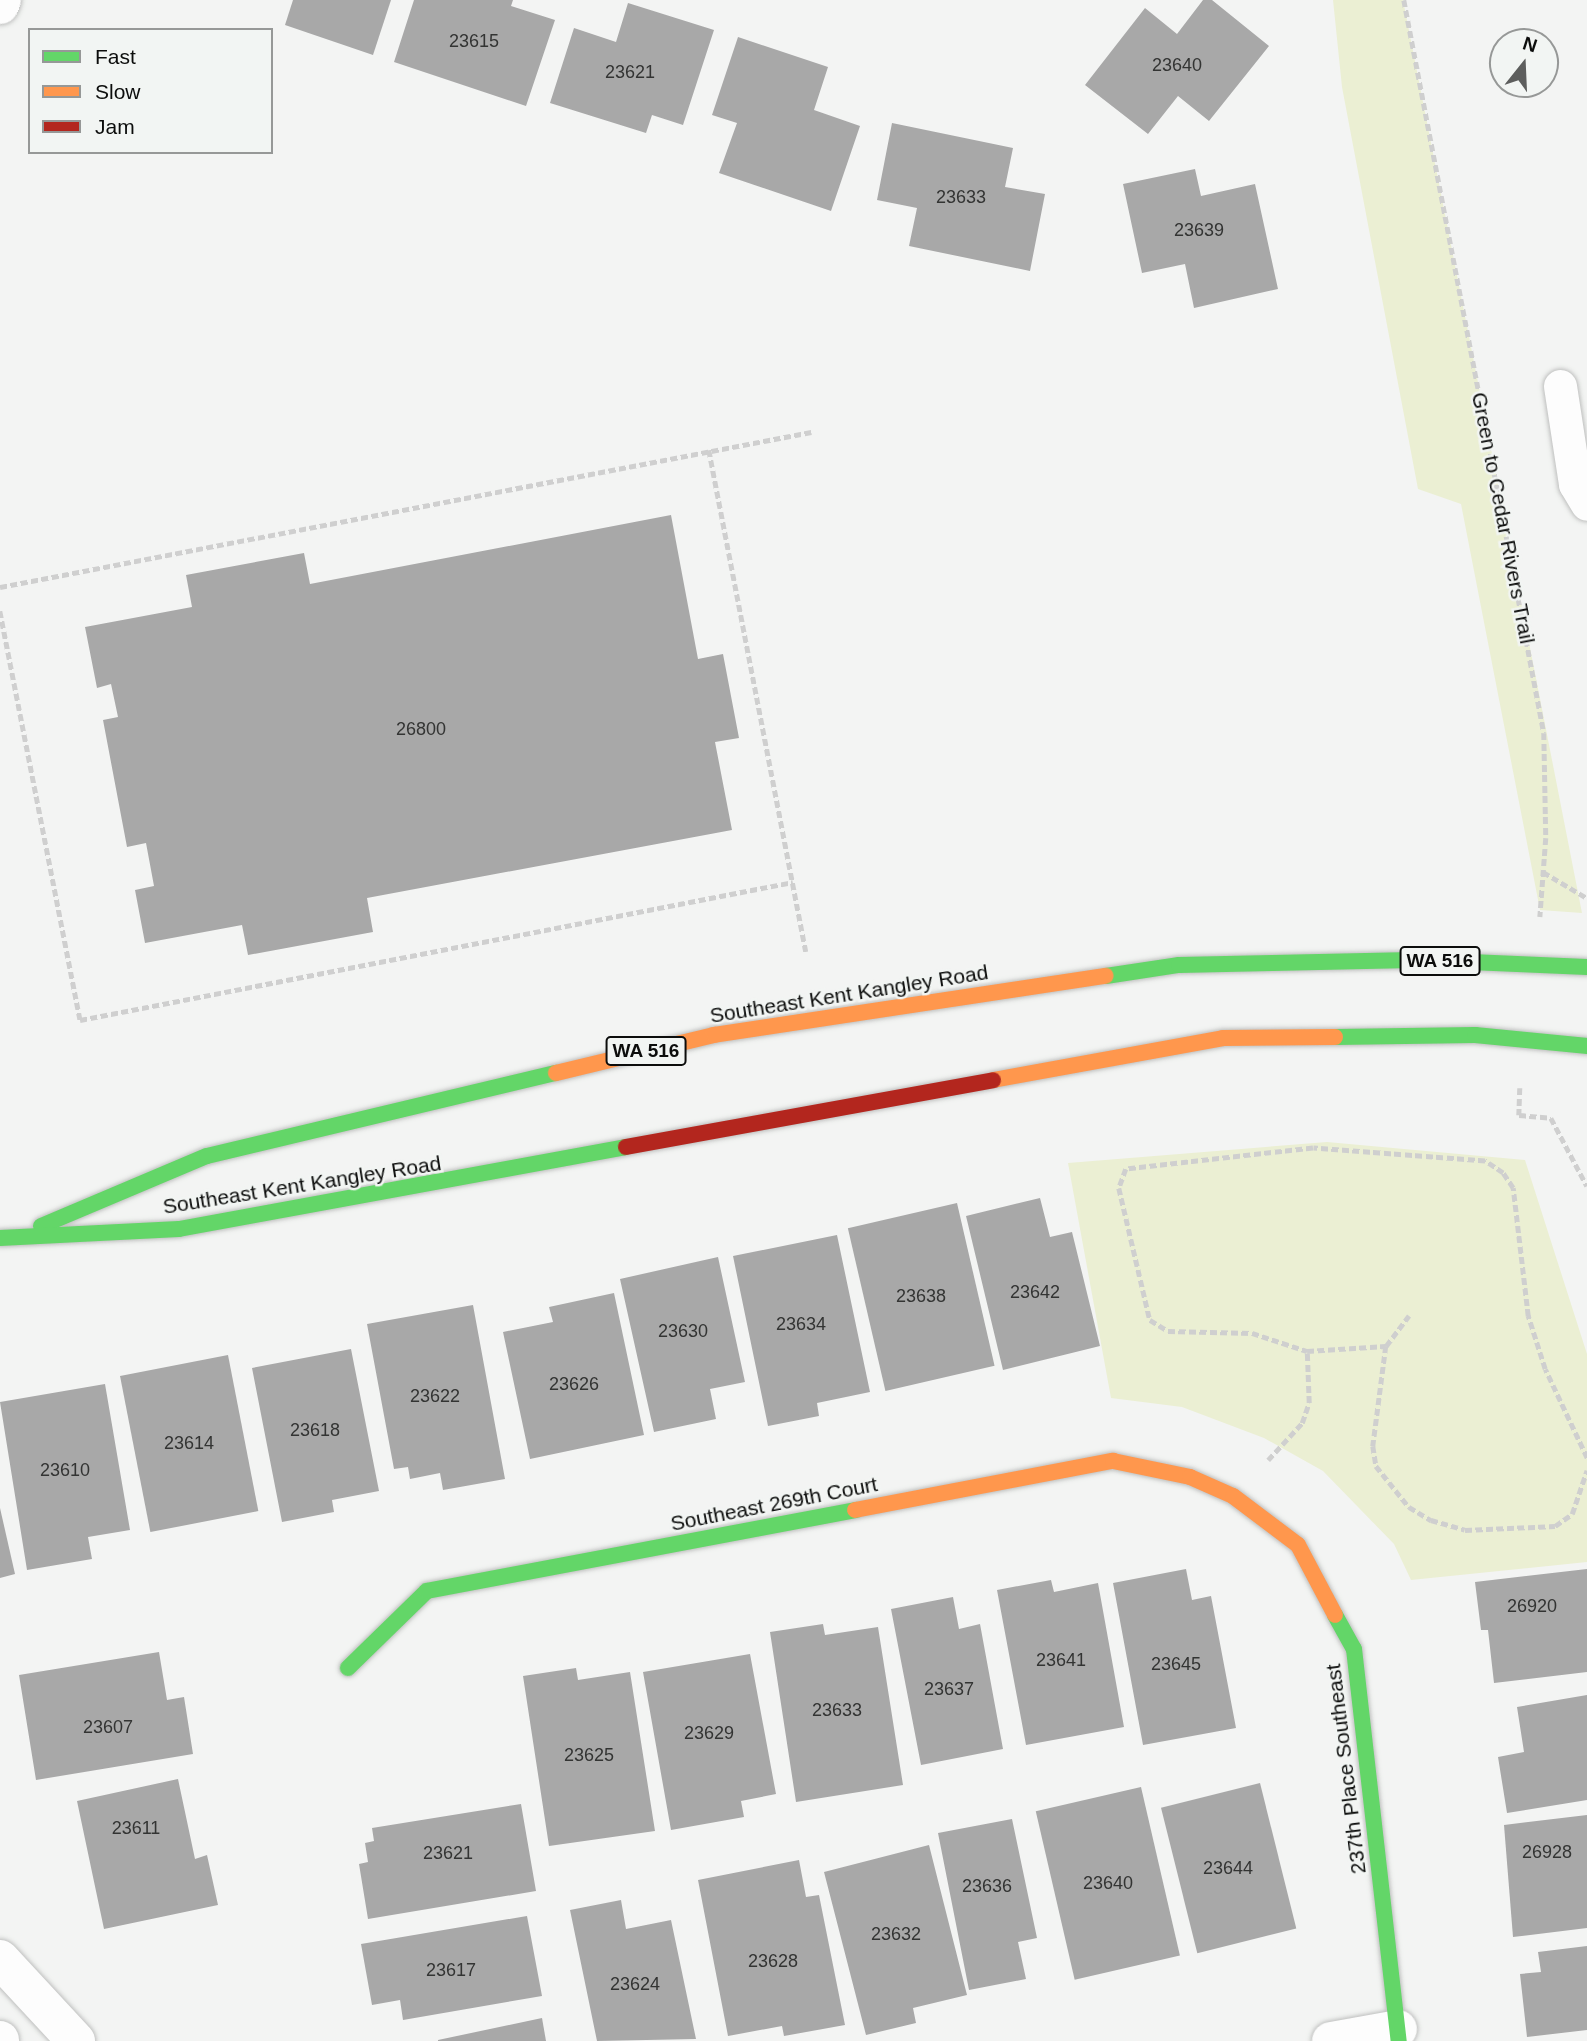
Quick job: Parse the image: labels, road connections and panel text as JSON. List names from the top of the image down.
{
  "streets": {
    "main road": [
      "WA 516",
      "Southeast Kent Kangley Road",
      "Southeast 269th Court",
      "237th Place Southeast"
    ],
    "path": ["Green to Cedar Rivers Trail"]
  },
  "crossings": [
    ["Green to Cedar Rivers Trail", "Southeast Kent Kangley Road"],
    ["Southeast 269th Court", "237th Place Southeast"]
  ],
  "house_numbers": [
    "23615",
    "23640",
    "23621",
    "23633",
    "23639",
    "26800",
    "23642",
    "23638",
    "23634",
    "23630",
    "23626",
    "23622",
    "23618",
    "23614",
    "23610",
    "26920",
    "23641",
    "23645",
    "23637",
    "23633",
    "23607",
    "23629",
    "23625",
    "23611",
    "26928",
    "23621",
    "23644",
    "23640",
    "23636",
    "23632",
    "23628",
    "23617",
    "23624"
  ],
  "legend": ["Fast", "Slow", "Jam"],
  "north": "top"
}
